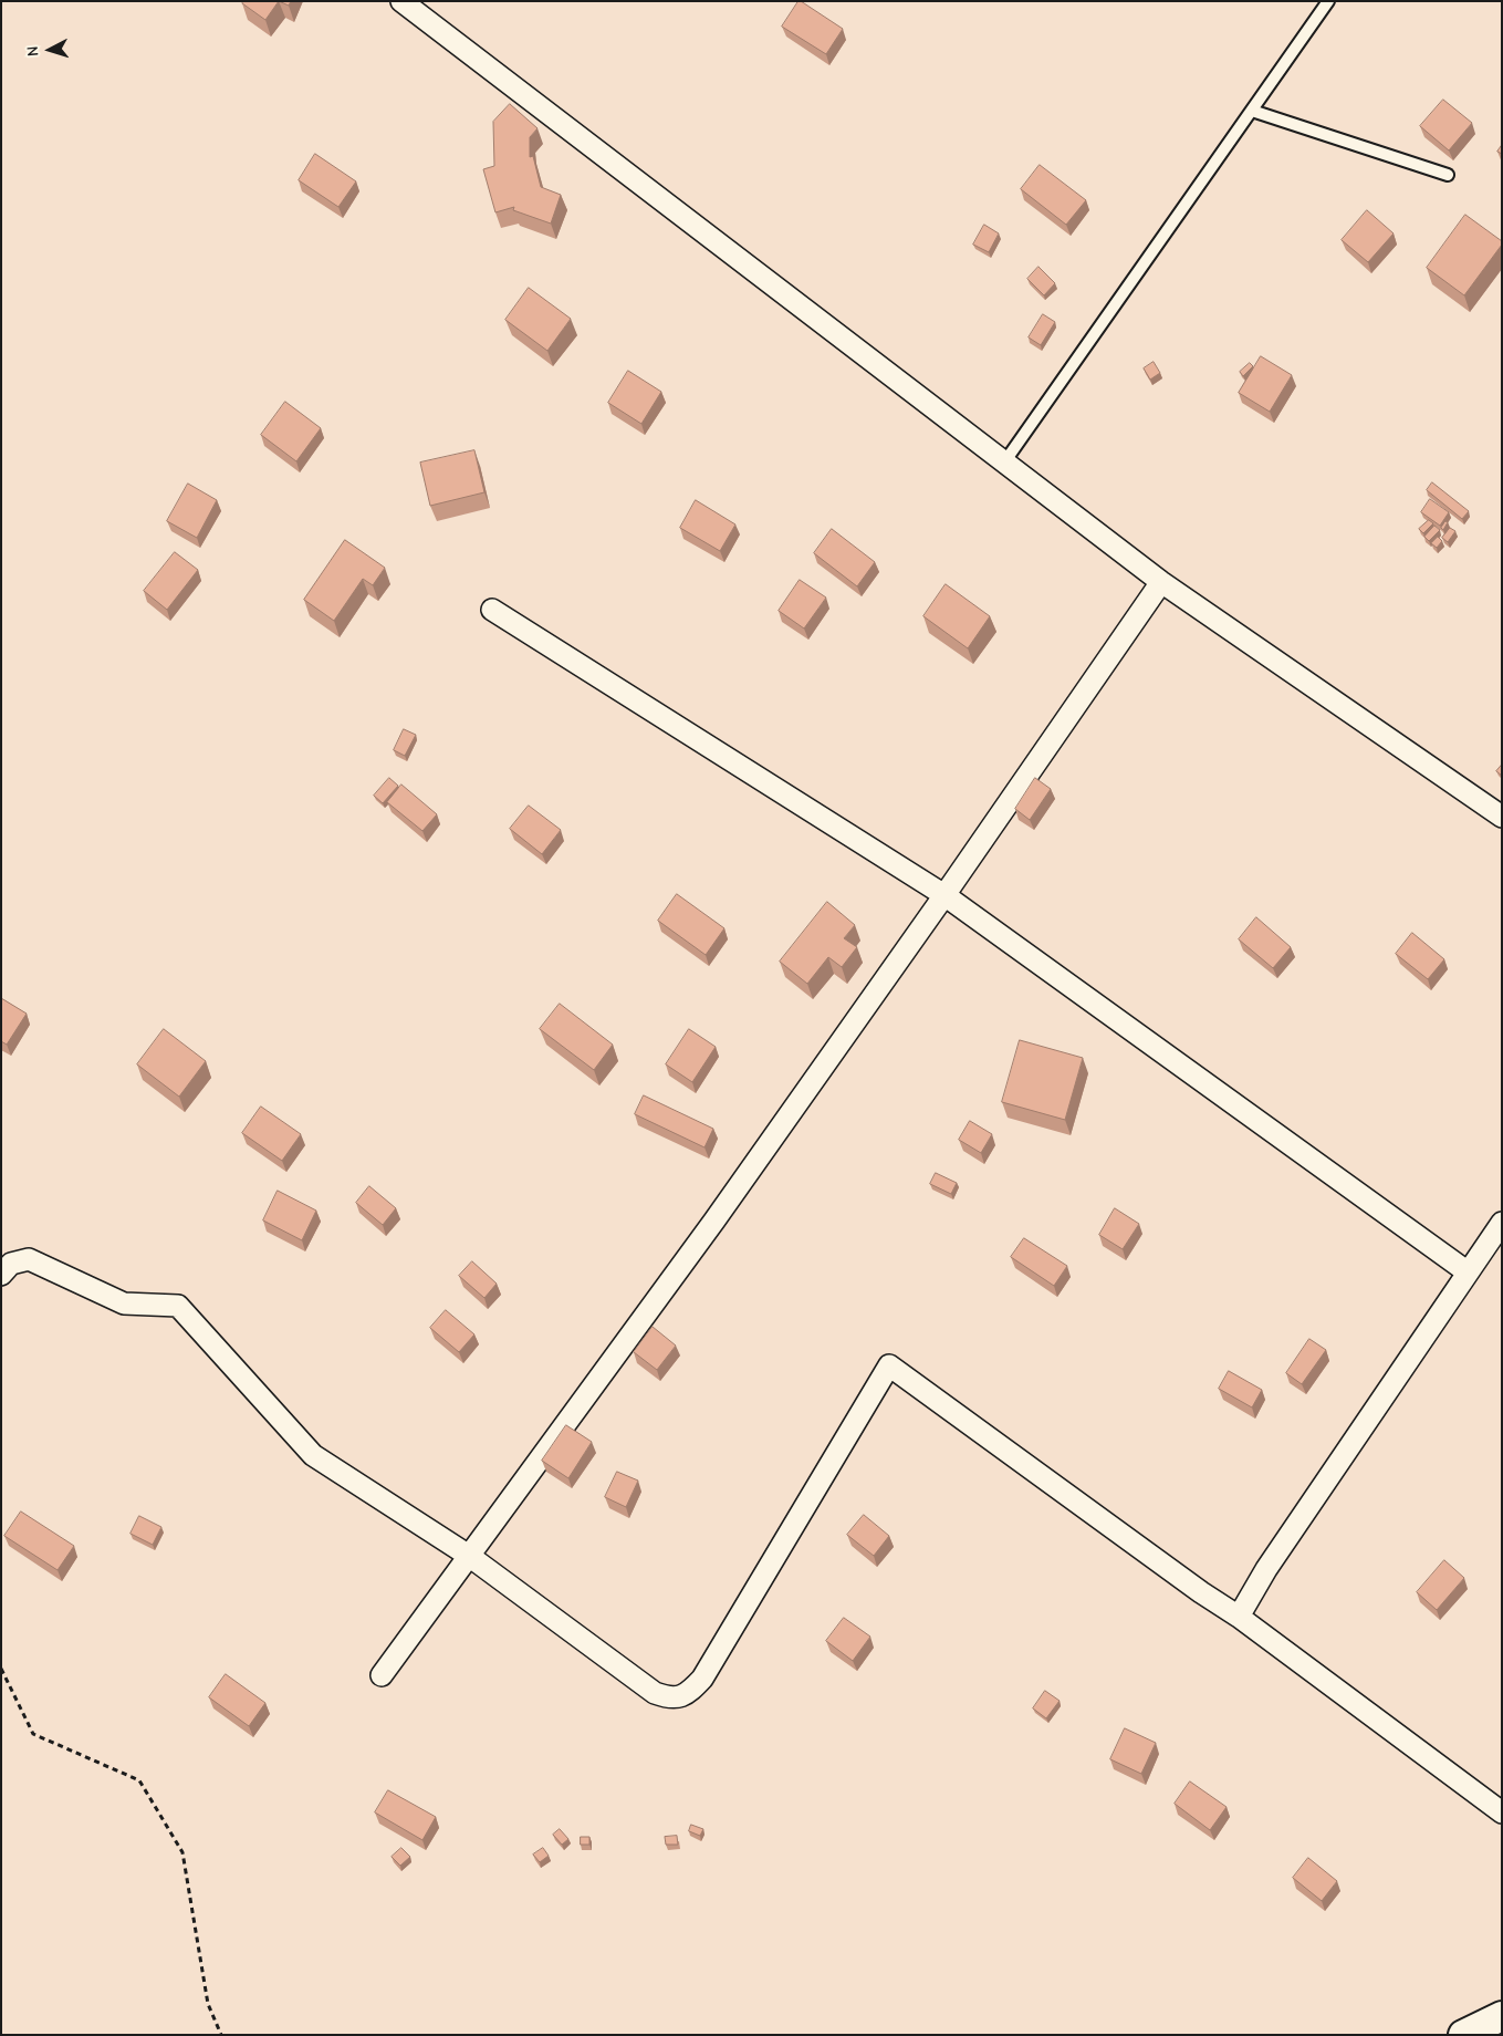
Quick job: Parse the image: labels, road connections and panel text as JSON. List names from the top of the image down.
{
  "north": "left"
}
